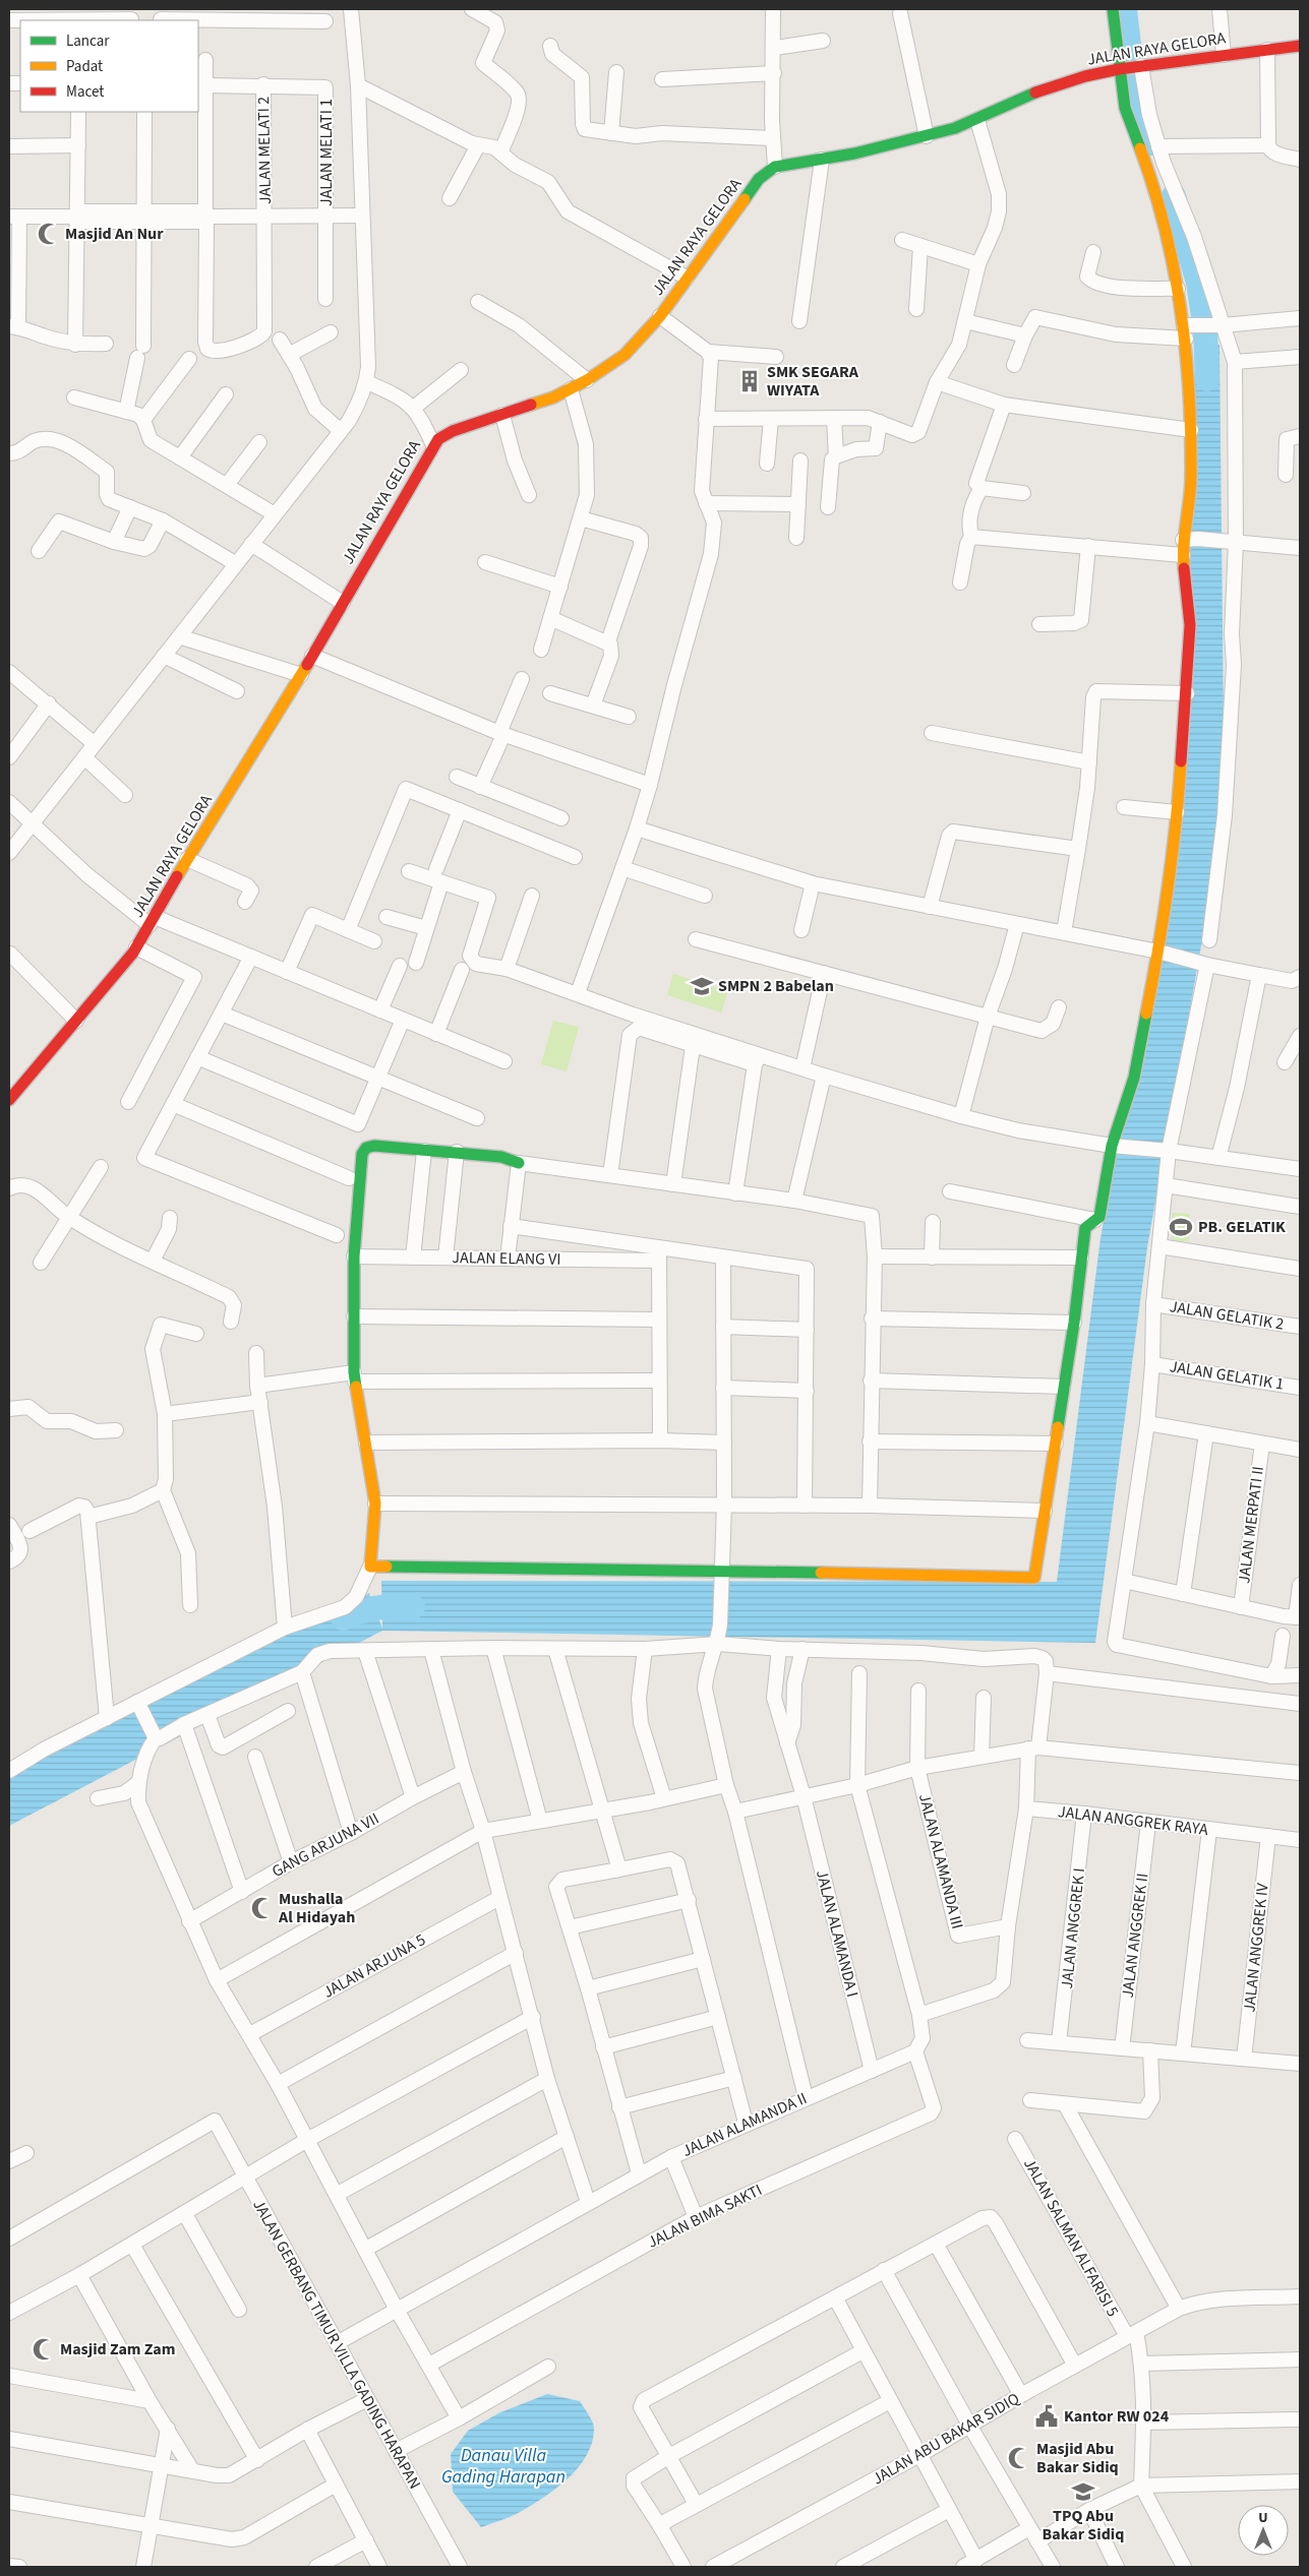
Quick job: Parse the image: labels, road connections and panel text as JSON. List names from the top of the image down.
{
  "streets": {
    "street": [
      "JALAN RAYA GELORA",
      "JALAN MELATI 2",
      "JALAN MELATI 1",
      "JALAN ELANG VI",
      "JALAN GELATIK 2",
      "JALAN GELATIK 1",
      "JALAN MERPATI II",
      "JALAN ANGGREK RAYA",
      "GANG ARJUNA VII",
      "JALAN ALAMANDA III",
      "JALAN ANGGREK I",
      "JALAN ALAMANDA I",
      "JALAN ANGGREK II",
      "JALAN ANGGREK IV",
      "JALAN ARJUNA 5",
      "JALAN ALAMANDA II",
      "JALAN BIMA SAKTI",
      "JALAN SALMAN ALFARISI 5",
      "JALAN GERBANG TIMUR VILLA GADING HARAPAN",
      "JALAN ABU BAKAR SIDIQ"
    ]
  },
  "crossings": [
    ["JALAN MELATI 2", "JALAN MELATI 1"],
    ["JALAN ANGGREK RAYA", "JALAN ANGGREK I"],
    ["JALAN ANGGREK RAYA", "JALAN ANGGREK II"],
    ["JALAN ANGGREK RAYA", "JALAN ANGGREK IV"],
    ["JALAN ALAMANDA I", "JALAN ALAMANDA II"],
    ["JALAN ALAMANDA II", "JALAN BIMA SAKTI"],
    ["JALAN ALAMANDA II", "JALAN GERBANG TIMUR VILLA GADING HARAPAN"],
    ["JALAN SALMAN ALFARISI 5", "JALAN ABU BAKAR SIDIQ"]
  ],
  "water": ["Danau Villa Gading Harapan"],
  "places": {
    "mosque": [
      "Masjid An Nur",
      "Mushalla Al Hidayah",
      "Masjid Zam Zam",
      "Masjid Abu Bakar Sidiq"
    ],
    "building": ["SMK SEGARA WIYATA"],
    "school or university": ["SMPN 2 Babelan", "TPQ Abu Bakar Sidiq"],
    "sports": ["PB. GELATIK"],
    "public building": ["Kantor RW 024"]
  },
  "legend": ["Lancar", "Padat", "Macet"],
  "north": "top"
}
